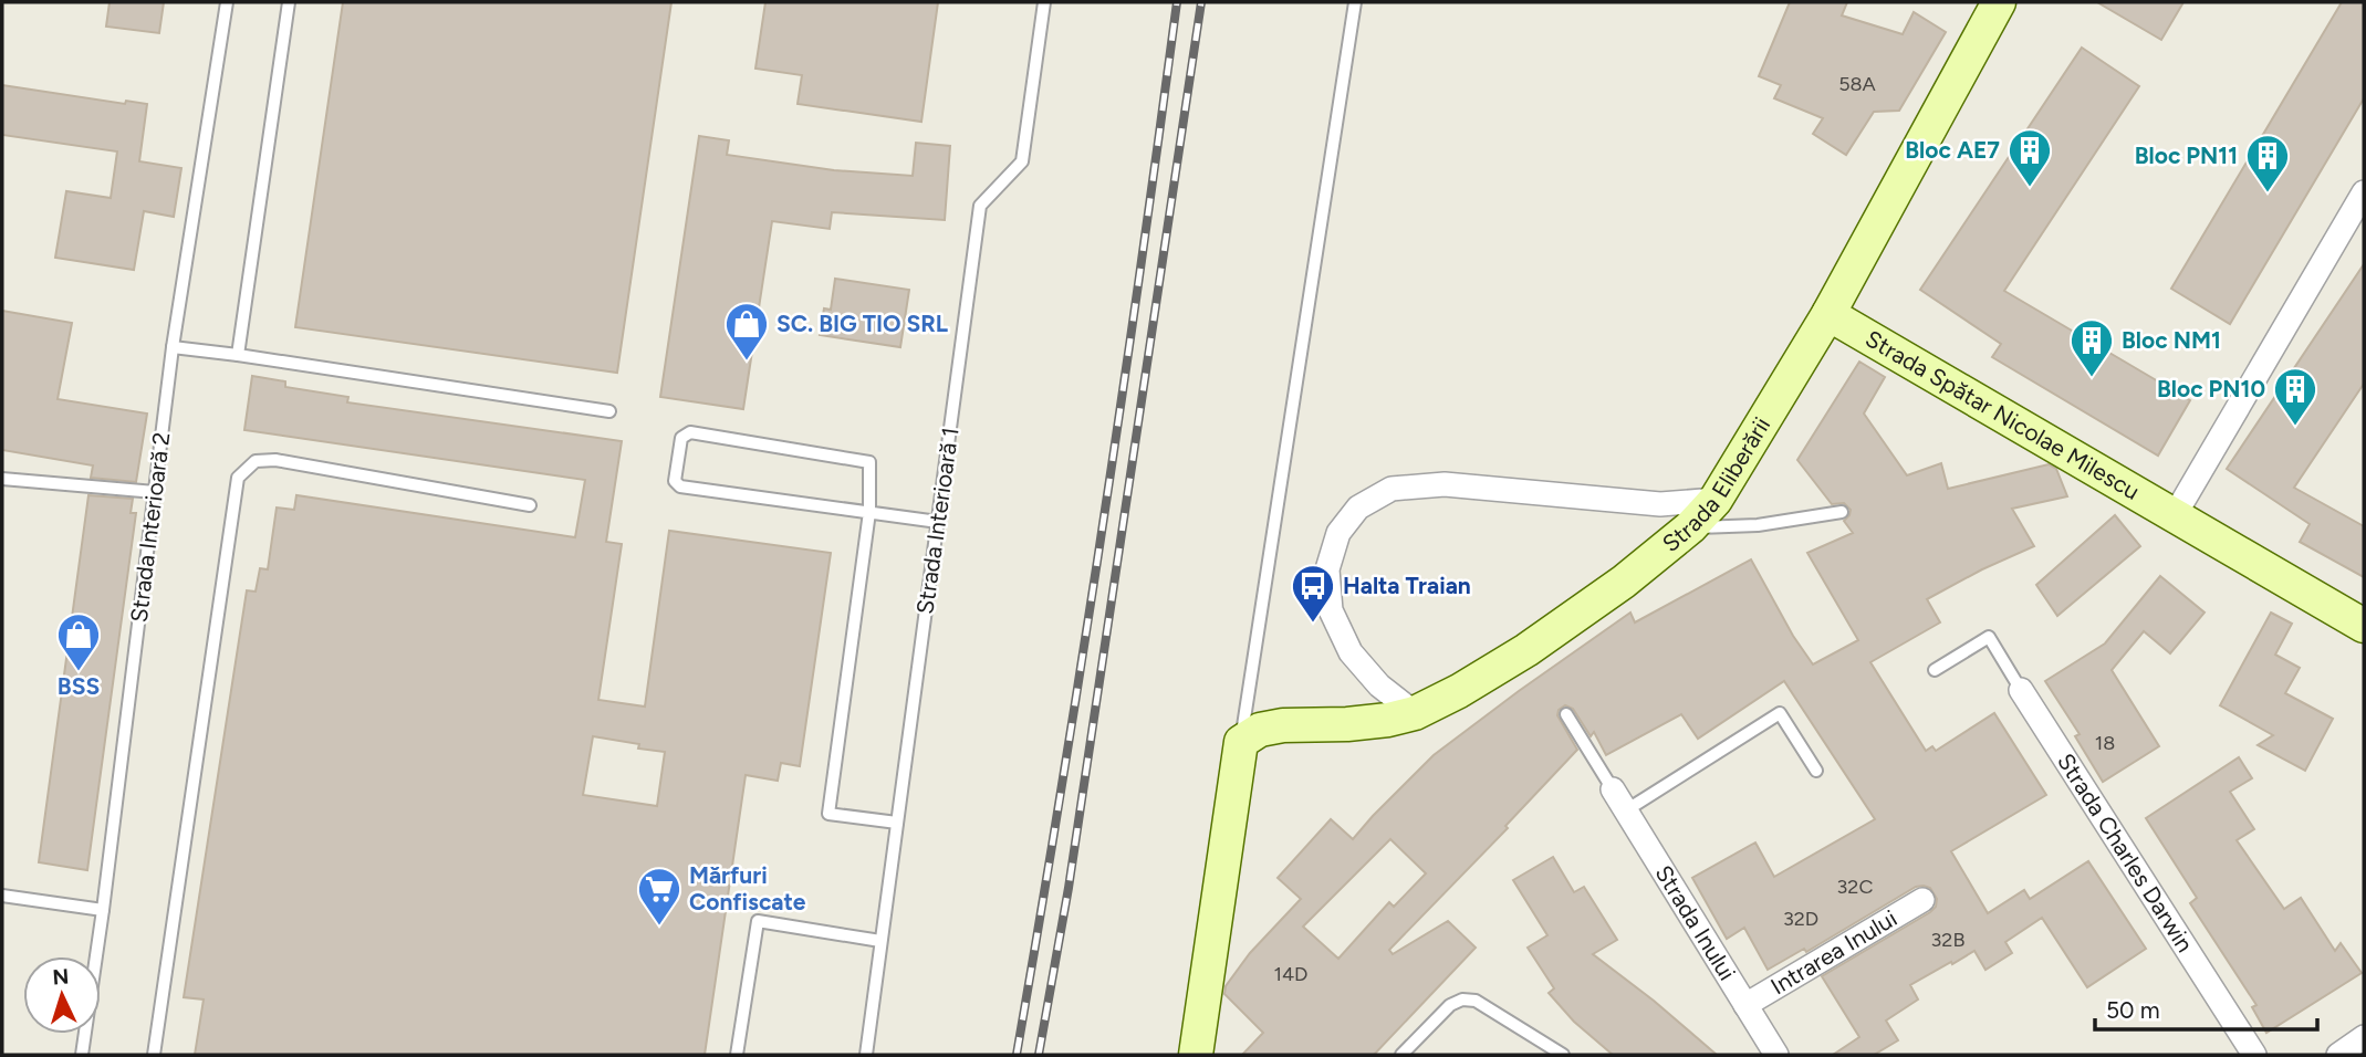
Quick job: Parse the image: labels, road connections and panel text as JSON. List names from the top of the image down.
{
  "streets": {
    "street": [
      "Strada Spătar Nicolae Milescu",
      "Strada Eliberării",
      "Strada Charles Darwin",
      "Strada Inului",
      "Intrarea Inului"
    ],
    "lane": ["Strada Interioară 1", "Strada Interioară 2"]
  },
  "crossings": [
    ["Strada Spătar Nicolae Milescu", "Strada Eliberării"],
    ["Strada Inului", "Intrarea Inului"]
  ],
  "places": {
    "building": [
      "Bloc AE7",
      "Bloc PN11",
      "Bloc NM1",
      "Bloc PN10"
    ],
    "shop": ["SC. BIG TIO SRL", "BSS"],
    "bus stop": ["Halta Traian"],
    "supermarket": ["Mărfuri Confiscate"]
  },
  "house_numbers": [
    "58A",
    "18",
    "32C",
    "32D",
    "32B",
    "14D"
  ],
  "scale_bar": "50 m",
  "north": "top"
}
